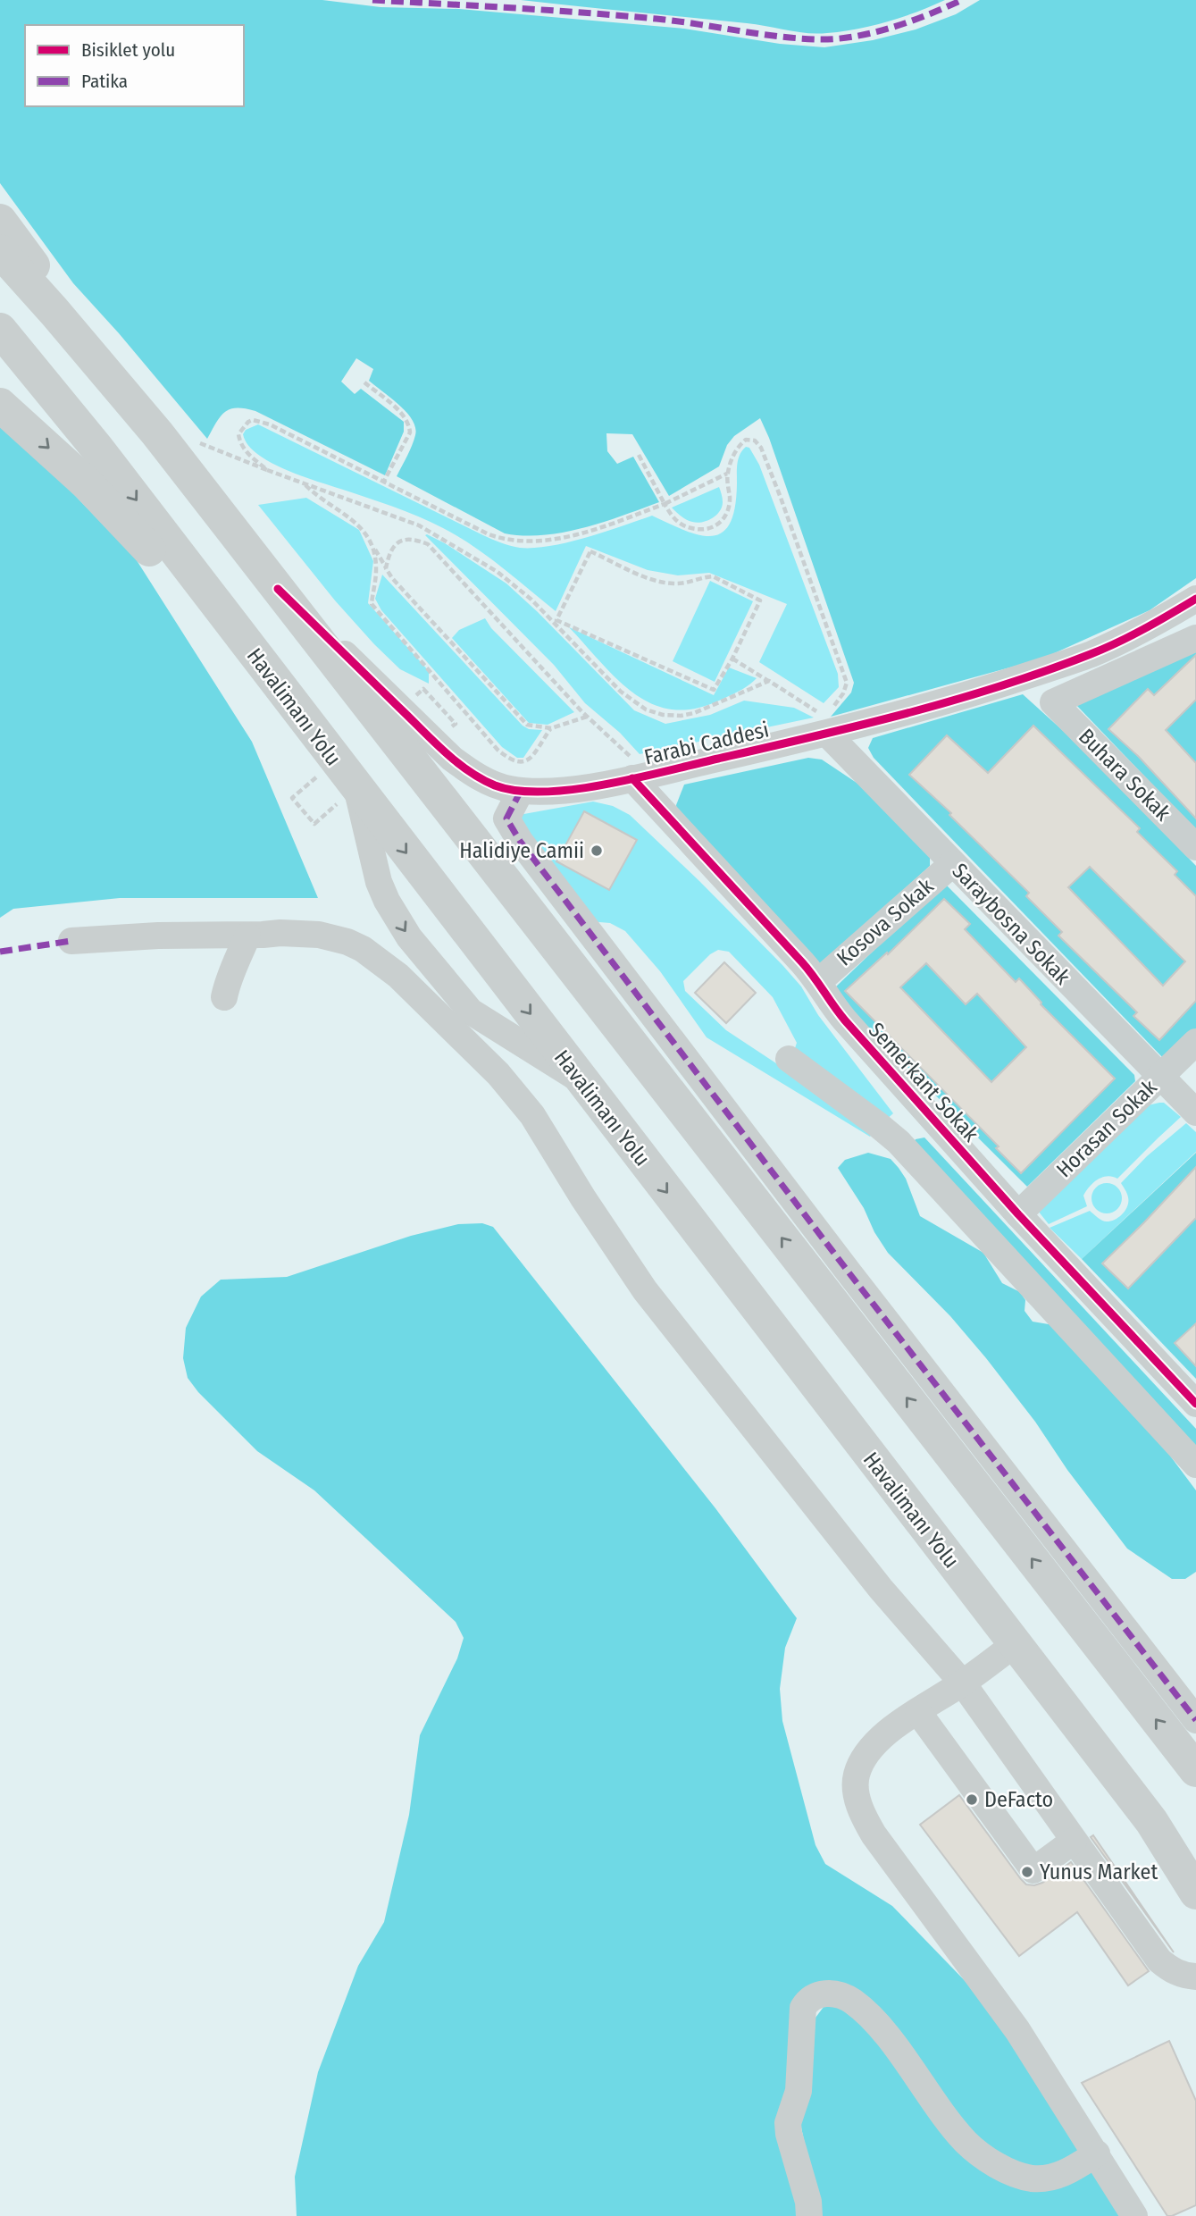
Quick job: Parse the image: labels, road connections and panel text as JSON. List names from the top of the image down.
{
  "streets": {
    "highway": ["Havalimanı Yolu"],
    "street": [
      "Farabi Caddesi",
      "Buhara Sokak",
      "Kosova Sokak",
      "Saraybosna Sokak",
      "Semerkant Sokak",
      "Horasan Sokak"
    ]
  },
  "crossings": [
    ["Farabi Caddesi", "Saraybosna Sokak"],
    ["Farabi Caddesi", "Semerkant Sokak"],
    ["Kosova Sokak", "Saraybosna Sokak"],
    ["Kosova Sokak", "Semerkant Sokak"],
    ["Saraybosna Sokak", "Horasan Sokak"],
    ["Semerkant Sokak", "Horasan Sokak"]
  ],
  "places": ["Halidiye Camii", "DeFacto", "Yunus Market"],
  "legend": ["Bisiklet yolu", "Patika"]
}
